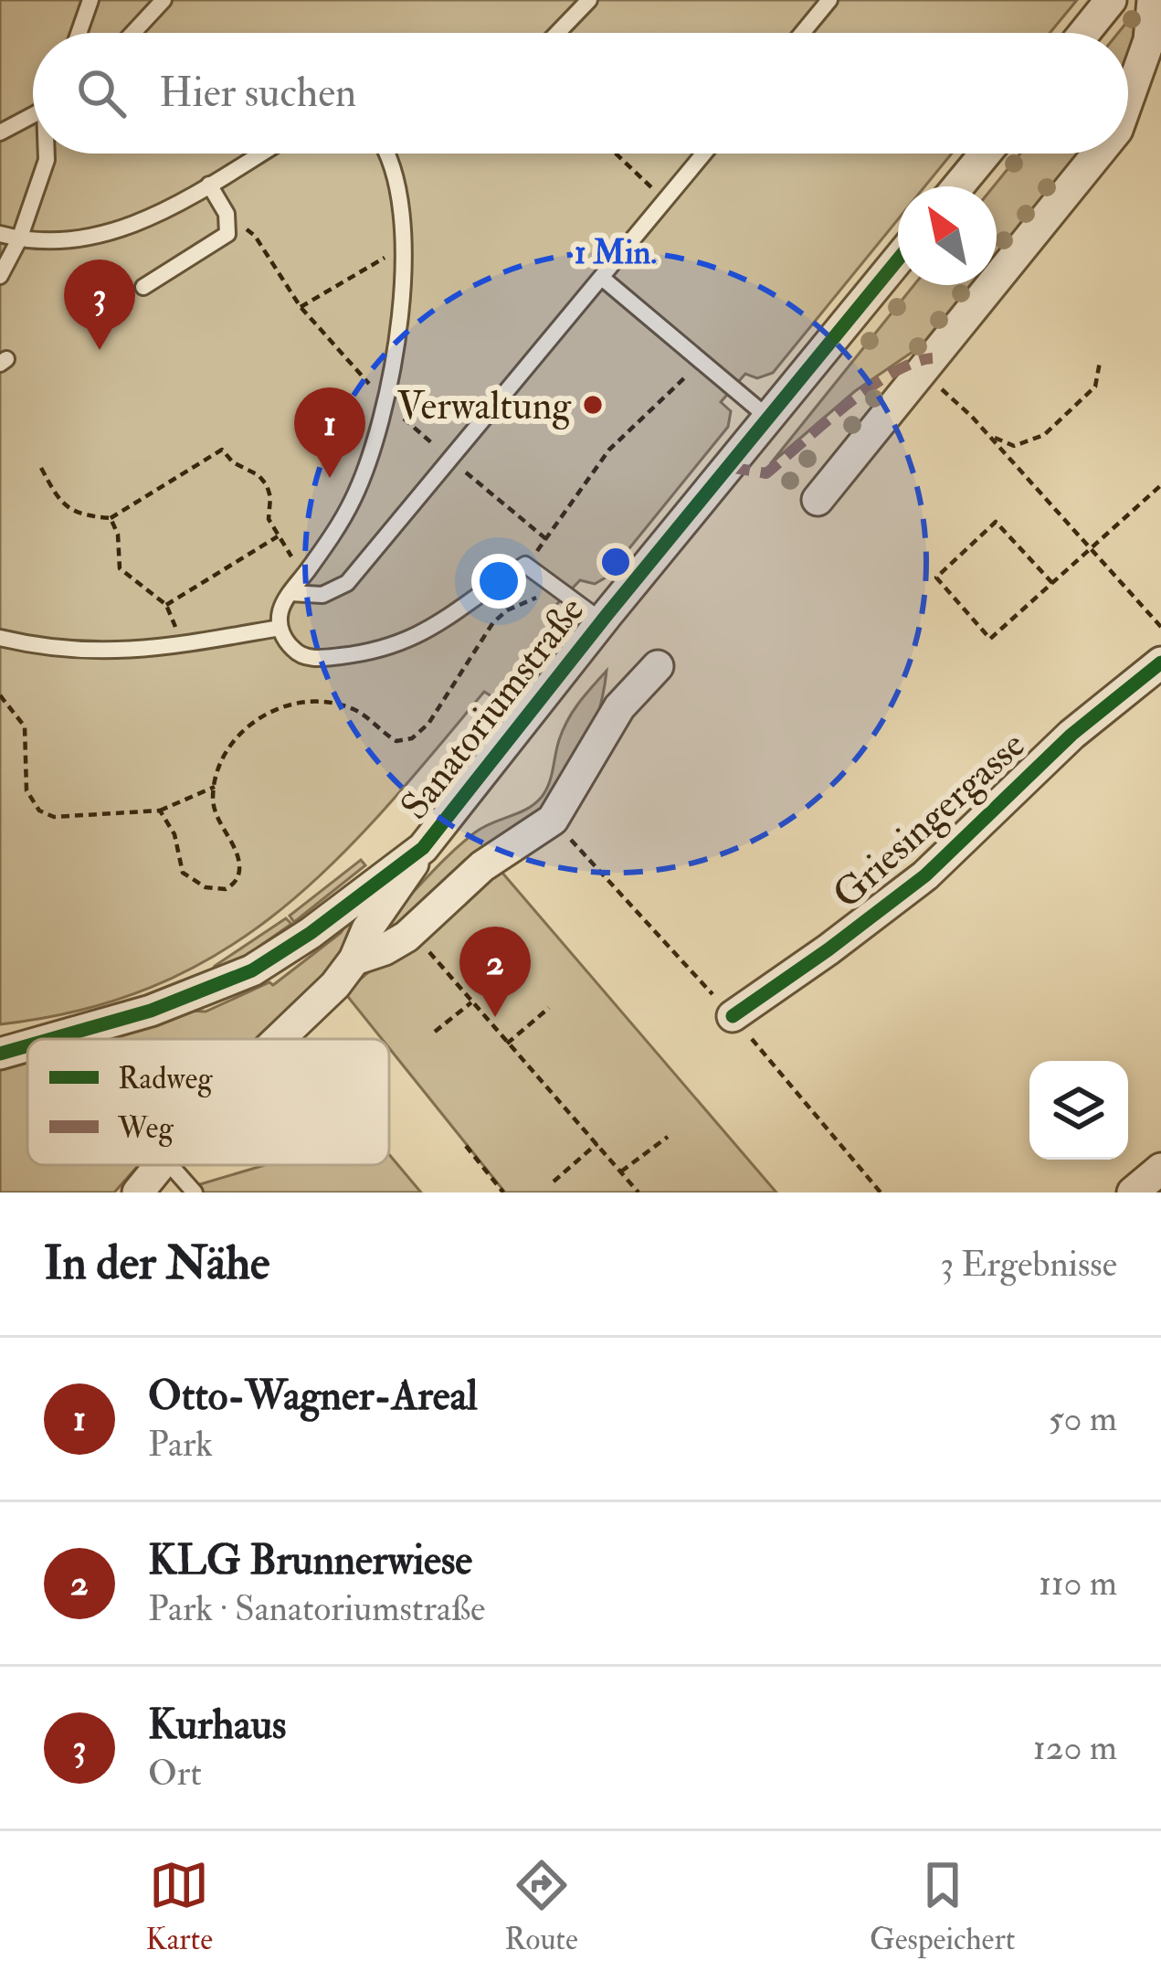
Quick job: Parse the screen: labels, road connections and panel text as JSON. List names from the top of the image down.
{
  "streets": {
    "street": ["Sanatoriumstraße", "Griesingergasse"]
  },
  "places": ["Verwaltung"],
  "legend": ["Radweg", "Weg"],
  "north": "top left",
  "page": {
    "search": "Hier suchen",
    "pins": ["3", "1", "2"],
    "heading": ["In der Nähe", "3 Ergebnisse"],
    "list": [
      {
        "mark": "1",
        "name": "Otto-Wagner-Areal",
        "note": "Park",
        "value": "50 m"
      },
      {
        "mark": "2",
        "name": "KLG Brunnerwiese",
        "note": "Park · Sanatoriumstraße",
        "value": "110 m"
      },
      {
        "mark": "3",
        "name": "Kurhaus",
        "note": "Ort",
        "value": "120 m"
      }
    ],
    "nav": ["Karte", "Route", "Gespeichert"]
  },
  "rings": ["1 Min."]
}
